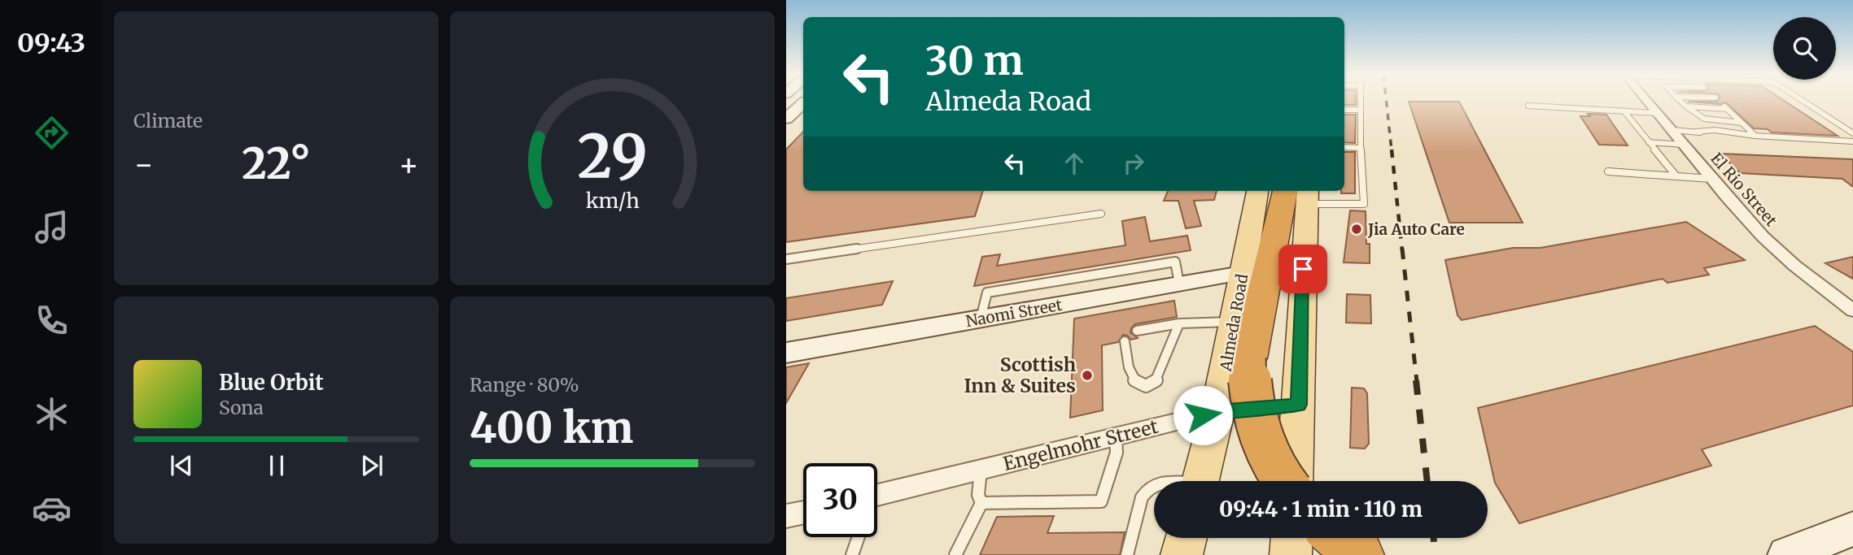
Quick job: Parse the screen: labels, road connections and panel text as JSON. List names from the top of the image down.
{
  "streets": {
    "main road": ["Almeda Road"],
    "street": ["El Rio Street", "Naomi Street", "Engelmohr Street"]
  },
  "crossings": [
    ["Naomi Street", "Almeda Road"],
    ["Almeda Road", "Engelmohr Street"]
  ],
  "places": ["Jia Auto Care", "Scottish Inn & Suites"],
  "page": {
    "tabs": "09:43",
    "tile": [
      "Climate",
      ["Range · 80%", "400 km"]
    ],
    "turn": ["30 m", "Almeda Road"],
    "heat": ["−", "22°", "+"],
    "song": ["Blue Orbit", "Sona"],
    "limit": "30",
    "trip": "09:44 · 1 min · 110 m",
    "gauge": ["29", "km/h"]
  }
}
